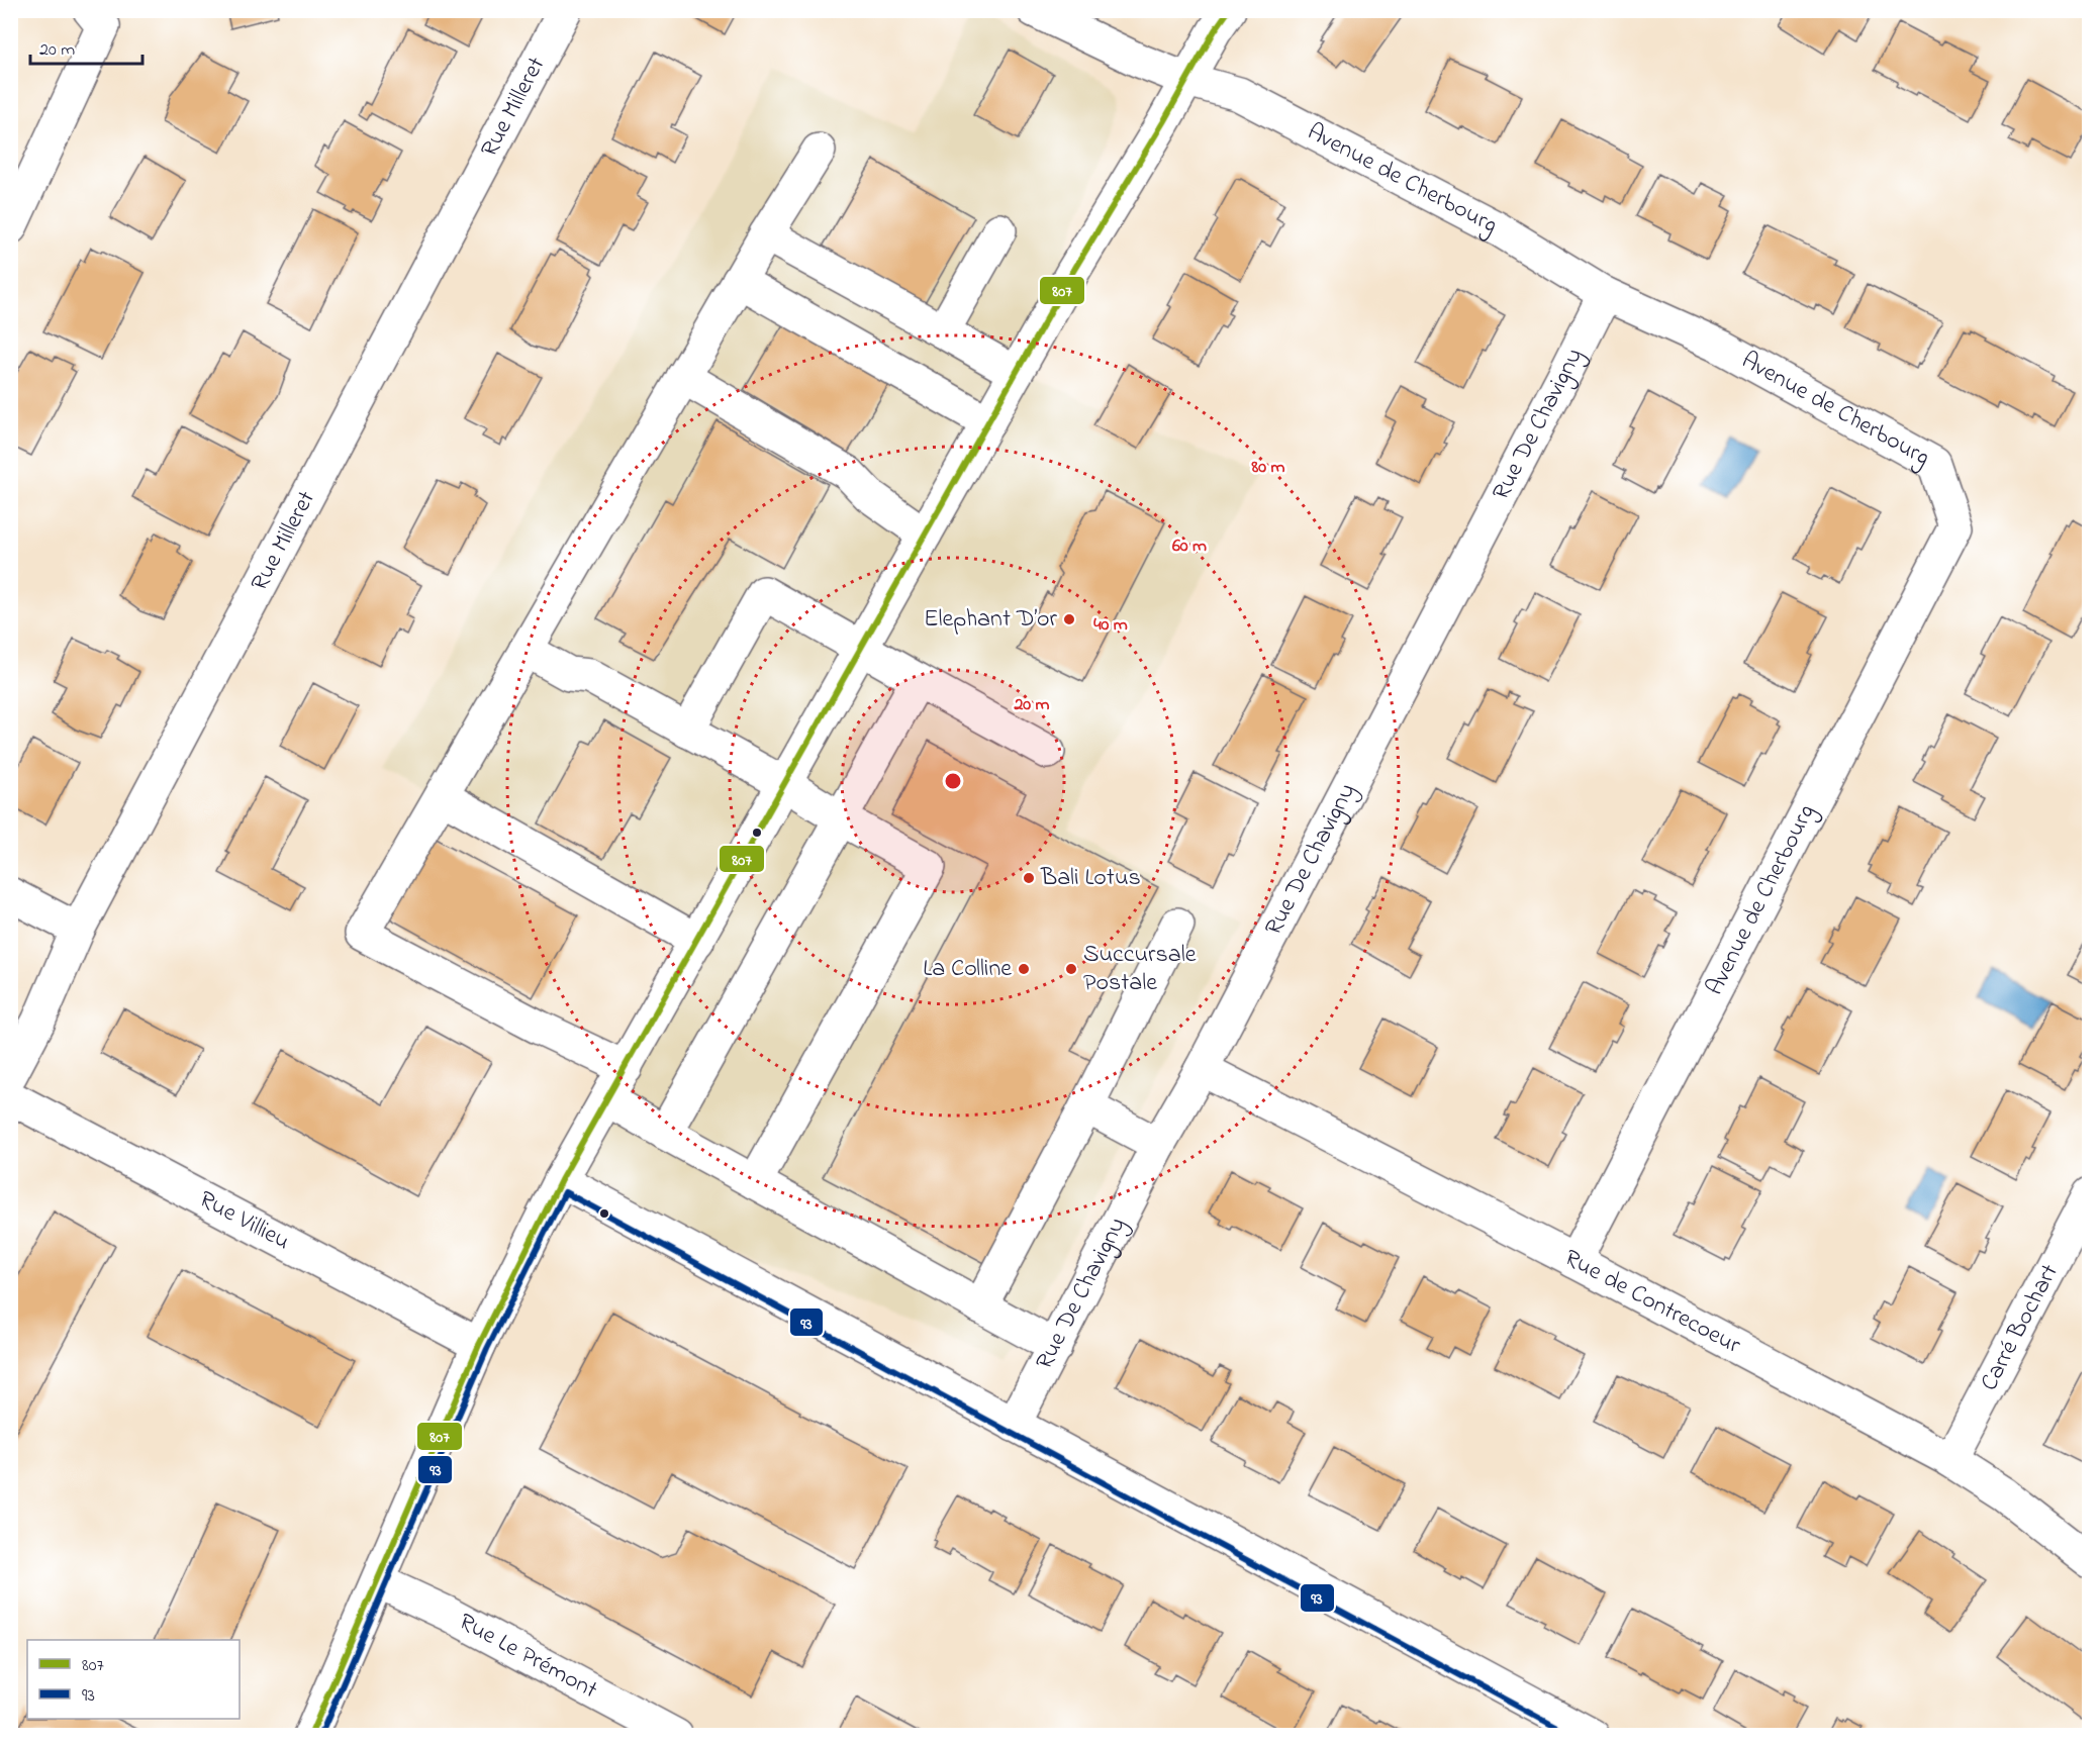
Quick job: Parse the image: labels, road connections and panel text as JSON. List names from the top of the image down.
{
  "streets": {
    "street": [
      "Rue Milleret",
      "Avenue de Cherbourg",
      "Rue De Chavigny",
      "Rue Villieu",
      "Rue de Contrecoeur",
      "Carré Bochart",
      "Rue Le Prémont"
    ]
  },
  "crossings": [
    ["Avenue de Cherbourg", "Rue De Chavigny"],
    ["Avenue de Cherbourg", "Rue de Contrecoeur"],
    ["Rue De Chavigny", "Rue de Contrecoeur"],
    ["Rue de Contrecoeur", "Carré Bochart"]
  ],
  "places": [
    "Elephant D’or",
    "Bali Lotus",
    "La Colline",
    "Succursale Postale"
  ],
  "lines": ["transit line 807", "transit line 93"],
  "legend": ["807", "93"],
  "scale_bar": "20 m",
  "rings": [
    "80 m",
    "60 m",
    "40 m",
    "20 m"
  ]
}
